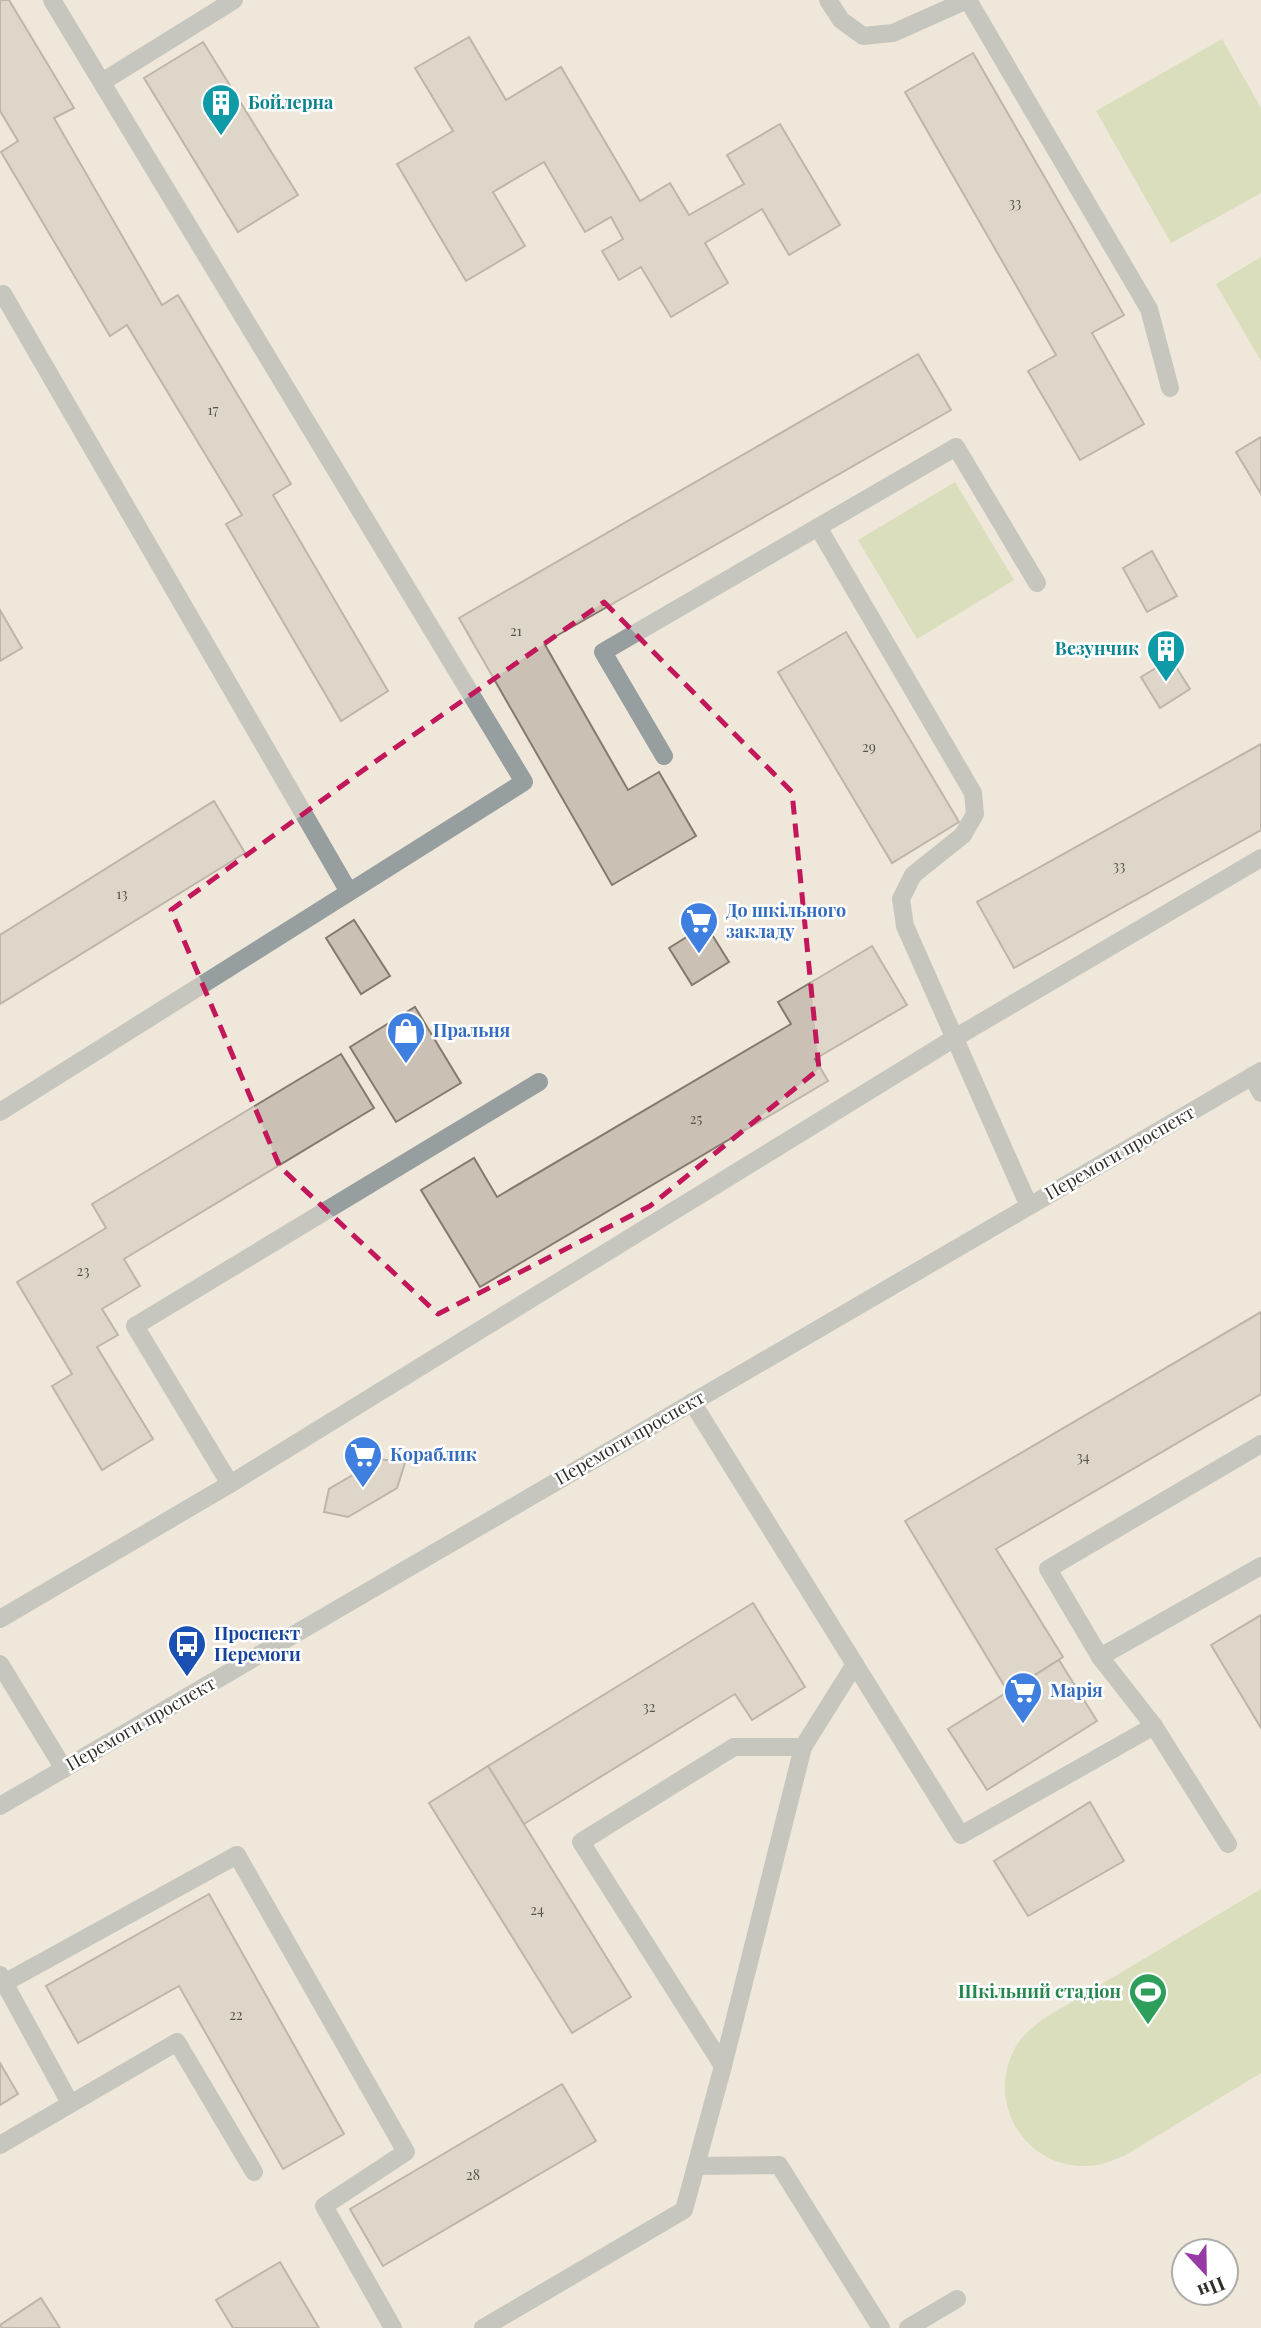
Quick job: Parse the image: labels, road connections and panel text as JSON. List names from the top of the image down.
{
  "streets": {
    "street": ["Перемоги проспект"]
  },
  "places": {
    "building": ["Бойлерна", "Везунчик"],
    "supermarket": ["До шкільного закладу", "Кораблик", "Марія"],
    "shop": ["Пральня"],
    "bus stop": ["Проспект Перемоги"],
    "sports": ["Шкільний стадіон"]
  },
  "house_numbers": [
    "33",
    "17",
    "21",
    "29",
    "33",
    "13",
    "25",
    "23",
    "34",
    "32",
    "24",
    "22",
    "28"
  ],
  "north": "bottom"
}
